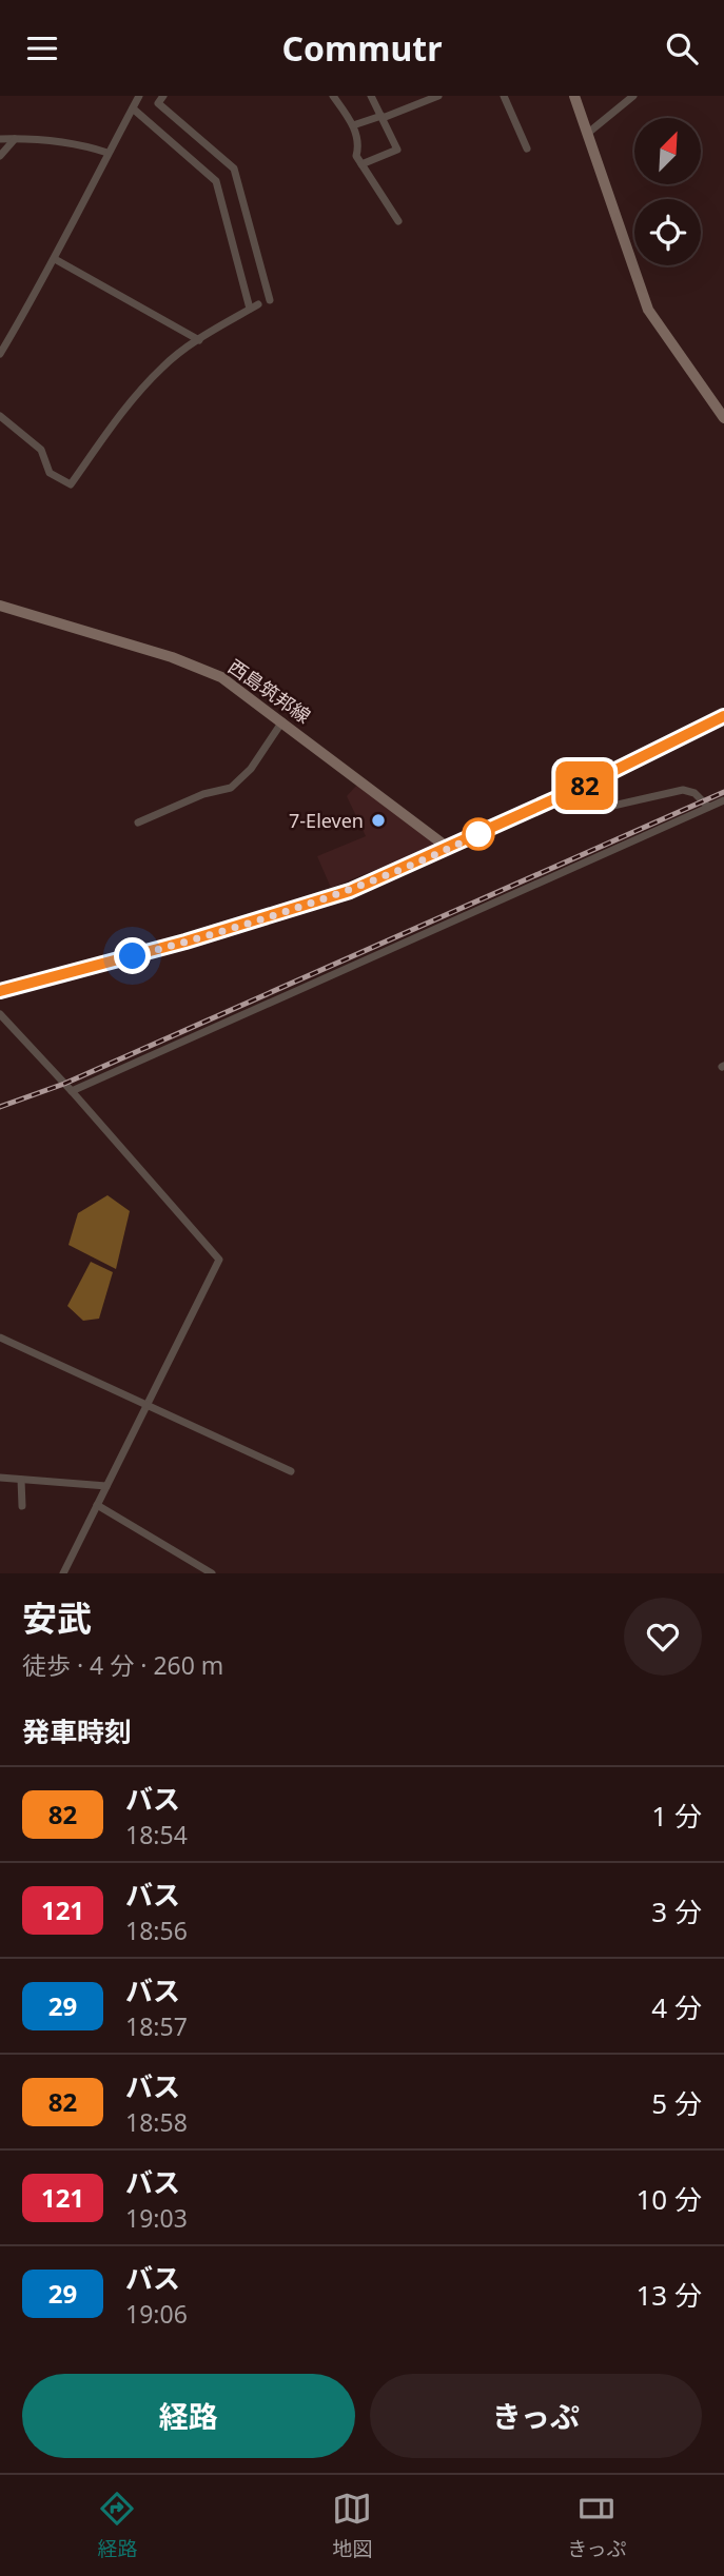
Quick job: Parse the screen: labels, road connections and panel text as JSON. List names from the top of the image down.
{
  "streets": {
    "main road": ["西島筑邦線"]
  },
  "places": ["7-Eleven"],
  "lines": ["bus line 82"],
  "north": "top right",
  "page": {
    "header": "Commutr",
    "on_map": "82",
    "heading": [
      ["安武", "徒歩 · 4 分 · 260 m"],
      "発車時刻"
    ],
    "list": [
      {
        "mark": "82",
        "name": "バス",
        "note": "18:54",
        "value": "1 分"
      },
      {
        "mark": "121",
        "name": "バス",
        "note": "18:56",
        "value": "3 分"
      },
      {
        "mark": "29",
        "name": "バス",
        "note": "18:57",
        "value": "4 分"
      },
      {
        "mark": "82",
        "name": "バス",
        "note": "18:58",
        "value": "5 分"
      },
      {
        "mark": "121",
        "name": "バス",
        "note": "19:03",
        "value": "10 分"
      },
      {
        "mark": "29",
        "name": "バス",
        "note": "19:06",
        "value": "13 分"
      }
    ],
    "buttons": ["経路", "きっぷ"],
    "tabs": ["経路", "地図", "きっぷ"]
  }
}
